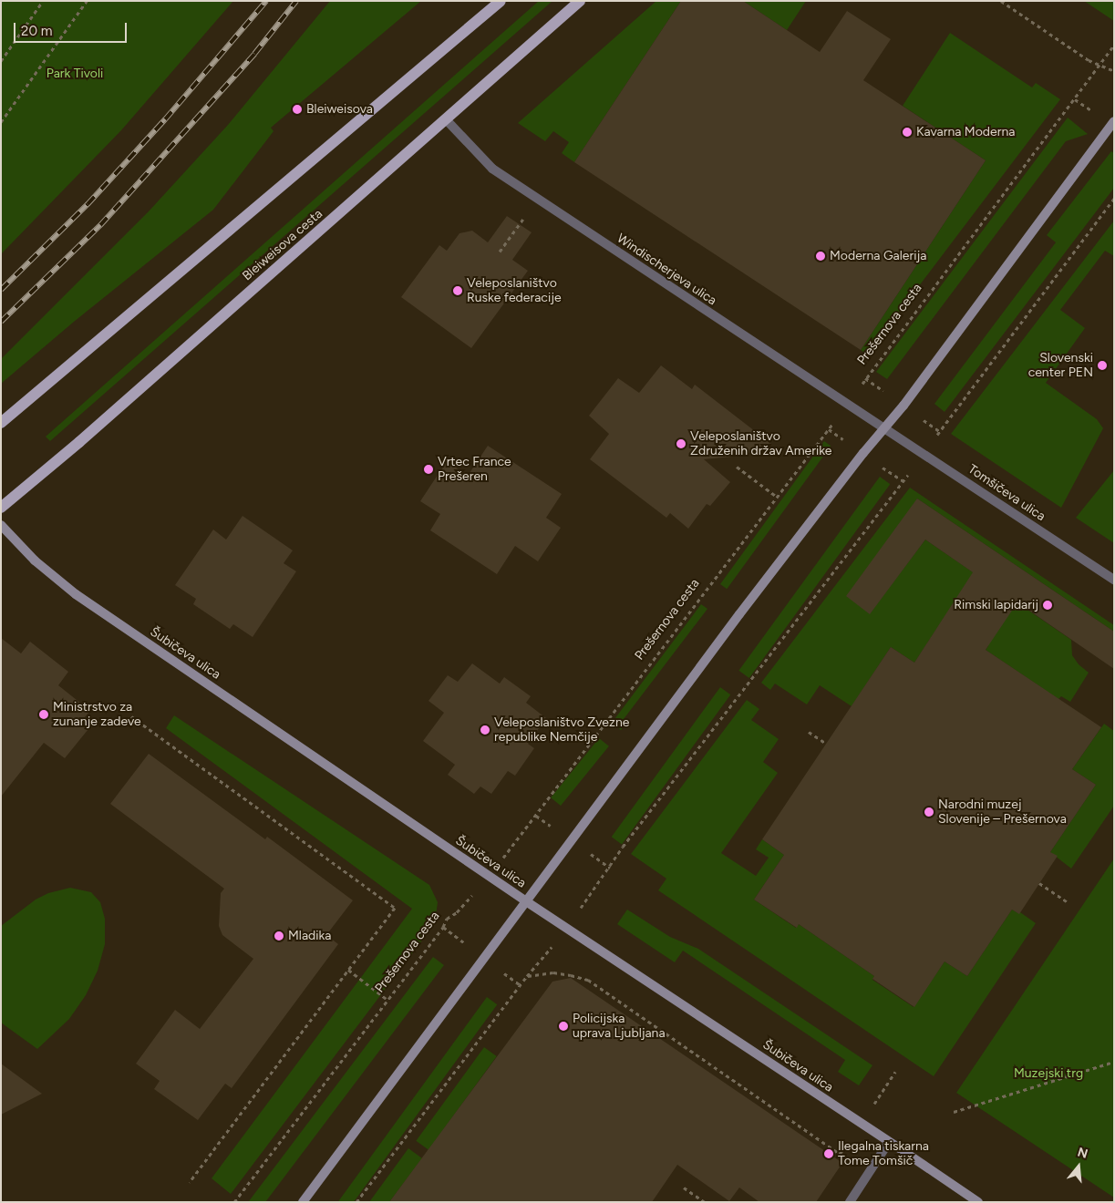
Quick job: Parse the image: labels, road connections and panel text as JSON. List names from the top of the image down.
{
  "streets": {
    "main road": ["Bleiweisova cesta", "Šubičeva ulica"],
    "street": ["Windischerjeva ulica", "Tomšičeva ulica"],
    "path": ["Prešernova cesta"]
  },
  "crossings": [
    ["Bleiweisova cesta", "Windischerjeva ulica"],
    ["Windischerjeva ulica", "Prešernova cesta"],
    ["Windischerjeva ulica", "Tomšičeva ulica"],
    ["Prešernova cesta", "Šubičeva ulica"]
  ],
  "parks": ["Park Tivoli", "Muzejski trg"],
  "places": [
    "Bleiweisova",
    "Kavarna Moderna",
    "Moderna Galerija",
    "Veleposlaništvo Ruske federacije",
    "Slovenski center PEN",
    "Veleposlaništvo Združenih držav Amerike",
    "Vrtec France Prešeren",
    "Rimski lapidarij",
    "Ministrstvo za zunanje zadeve",
    "Veleposlaništvo Zvezne republike Nemčije",
    "Narodni muzej Slovenije – Prešernova",
    "Mladika",
    "Policijska uprava Ljubljana",
    "Ilegalna tiskarna Tome Tomšič"
  ],
  "scale_bar": "20 m",
  "north": "top"
}
